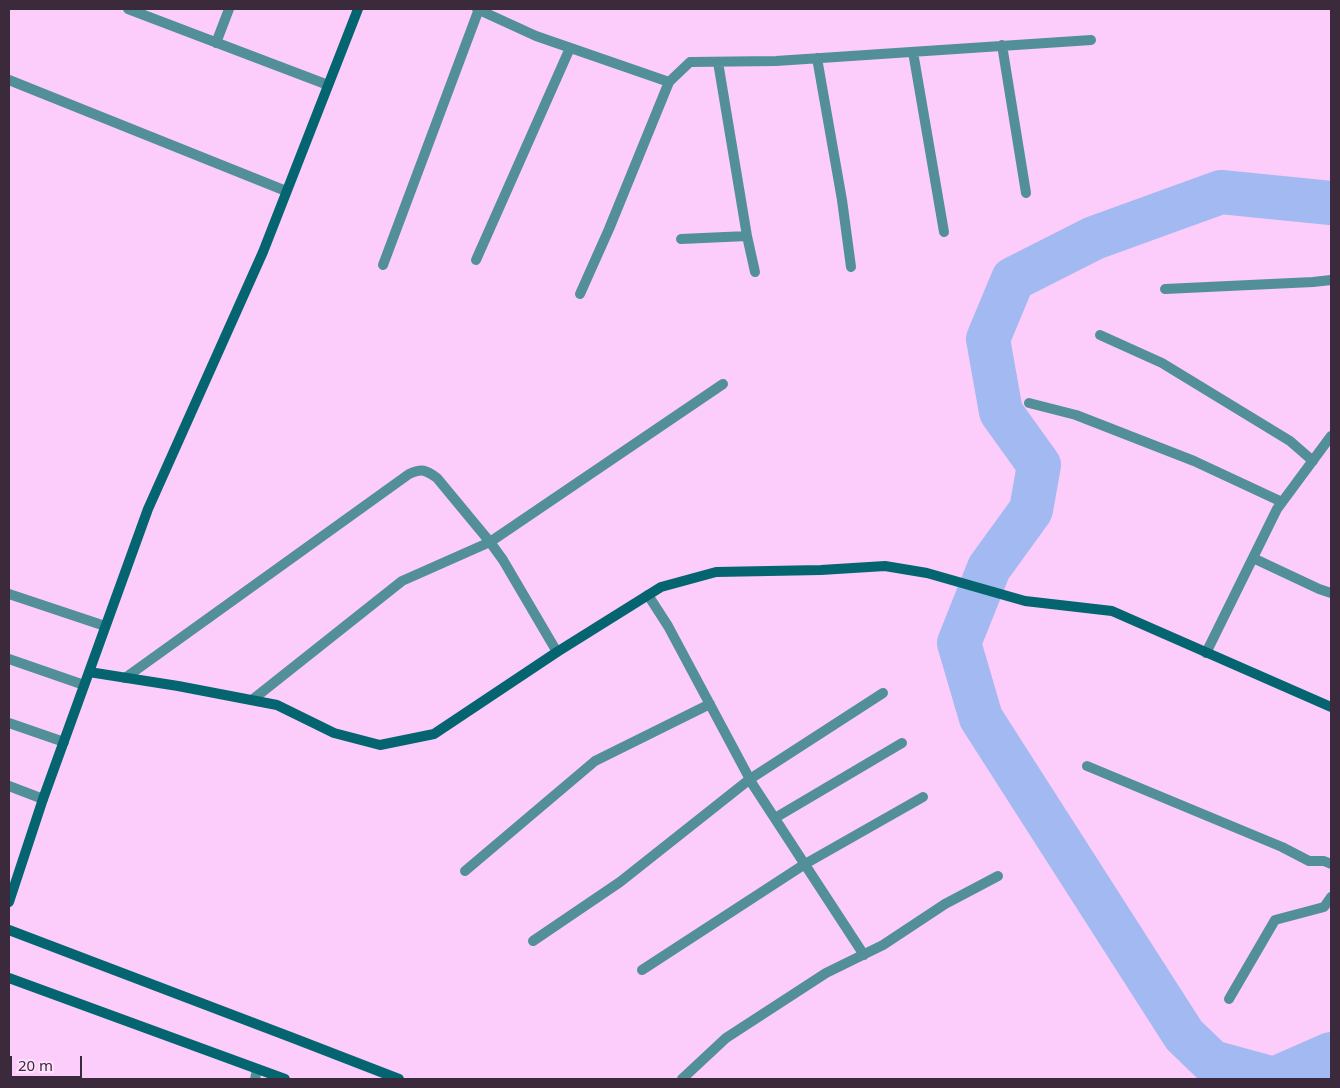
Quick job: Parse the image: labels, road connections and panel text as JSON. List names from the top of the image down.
{
  "scale_bar": "20 m"
}
